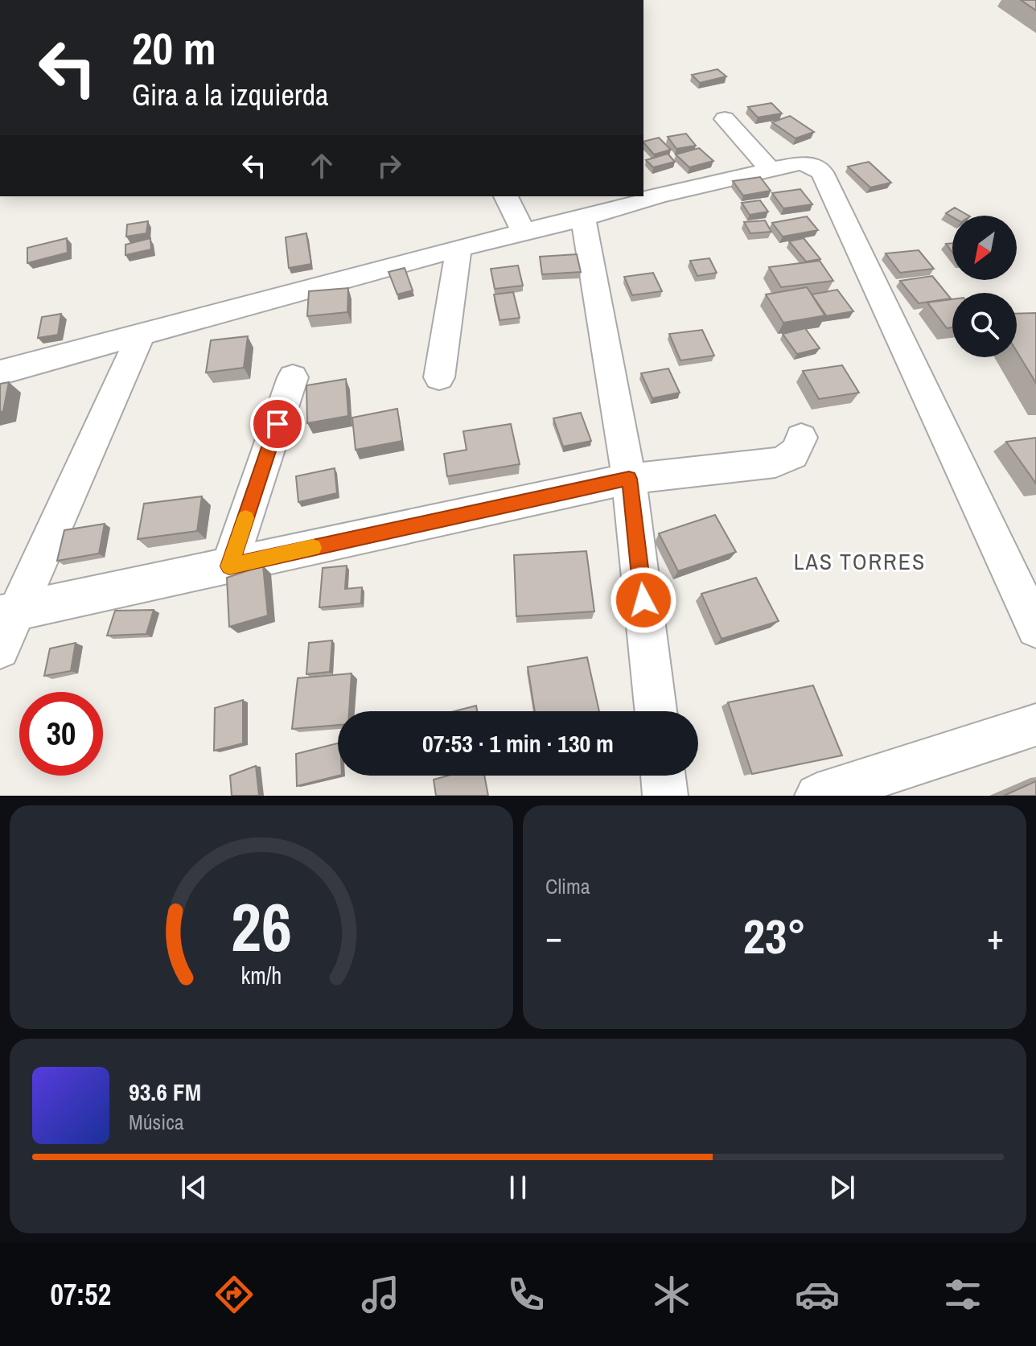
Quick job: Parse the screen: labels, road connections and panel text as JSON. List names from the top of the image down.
{
  "districts": ["LAS TORRES"],
  "north": "bottom left",
  "page": {
    "turn": ["20 m", "Gira a la izquierda"],
    "limit": "30",
    "trip": "07:53 · 1 min · 130 m",
    "tile": "Clima",
    "heat": ["−", "23°", "+"],
    "song": ["93.6 FM", "Música"],
    "tabs": "07:52",
    "gauge": ["26", "km/h"]
  }
}
